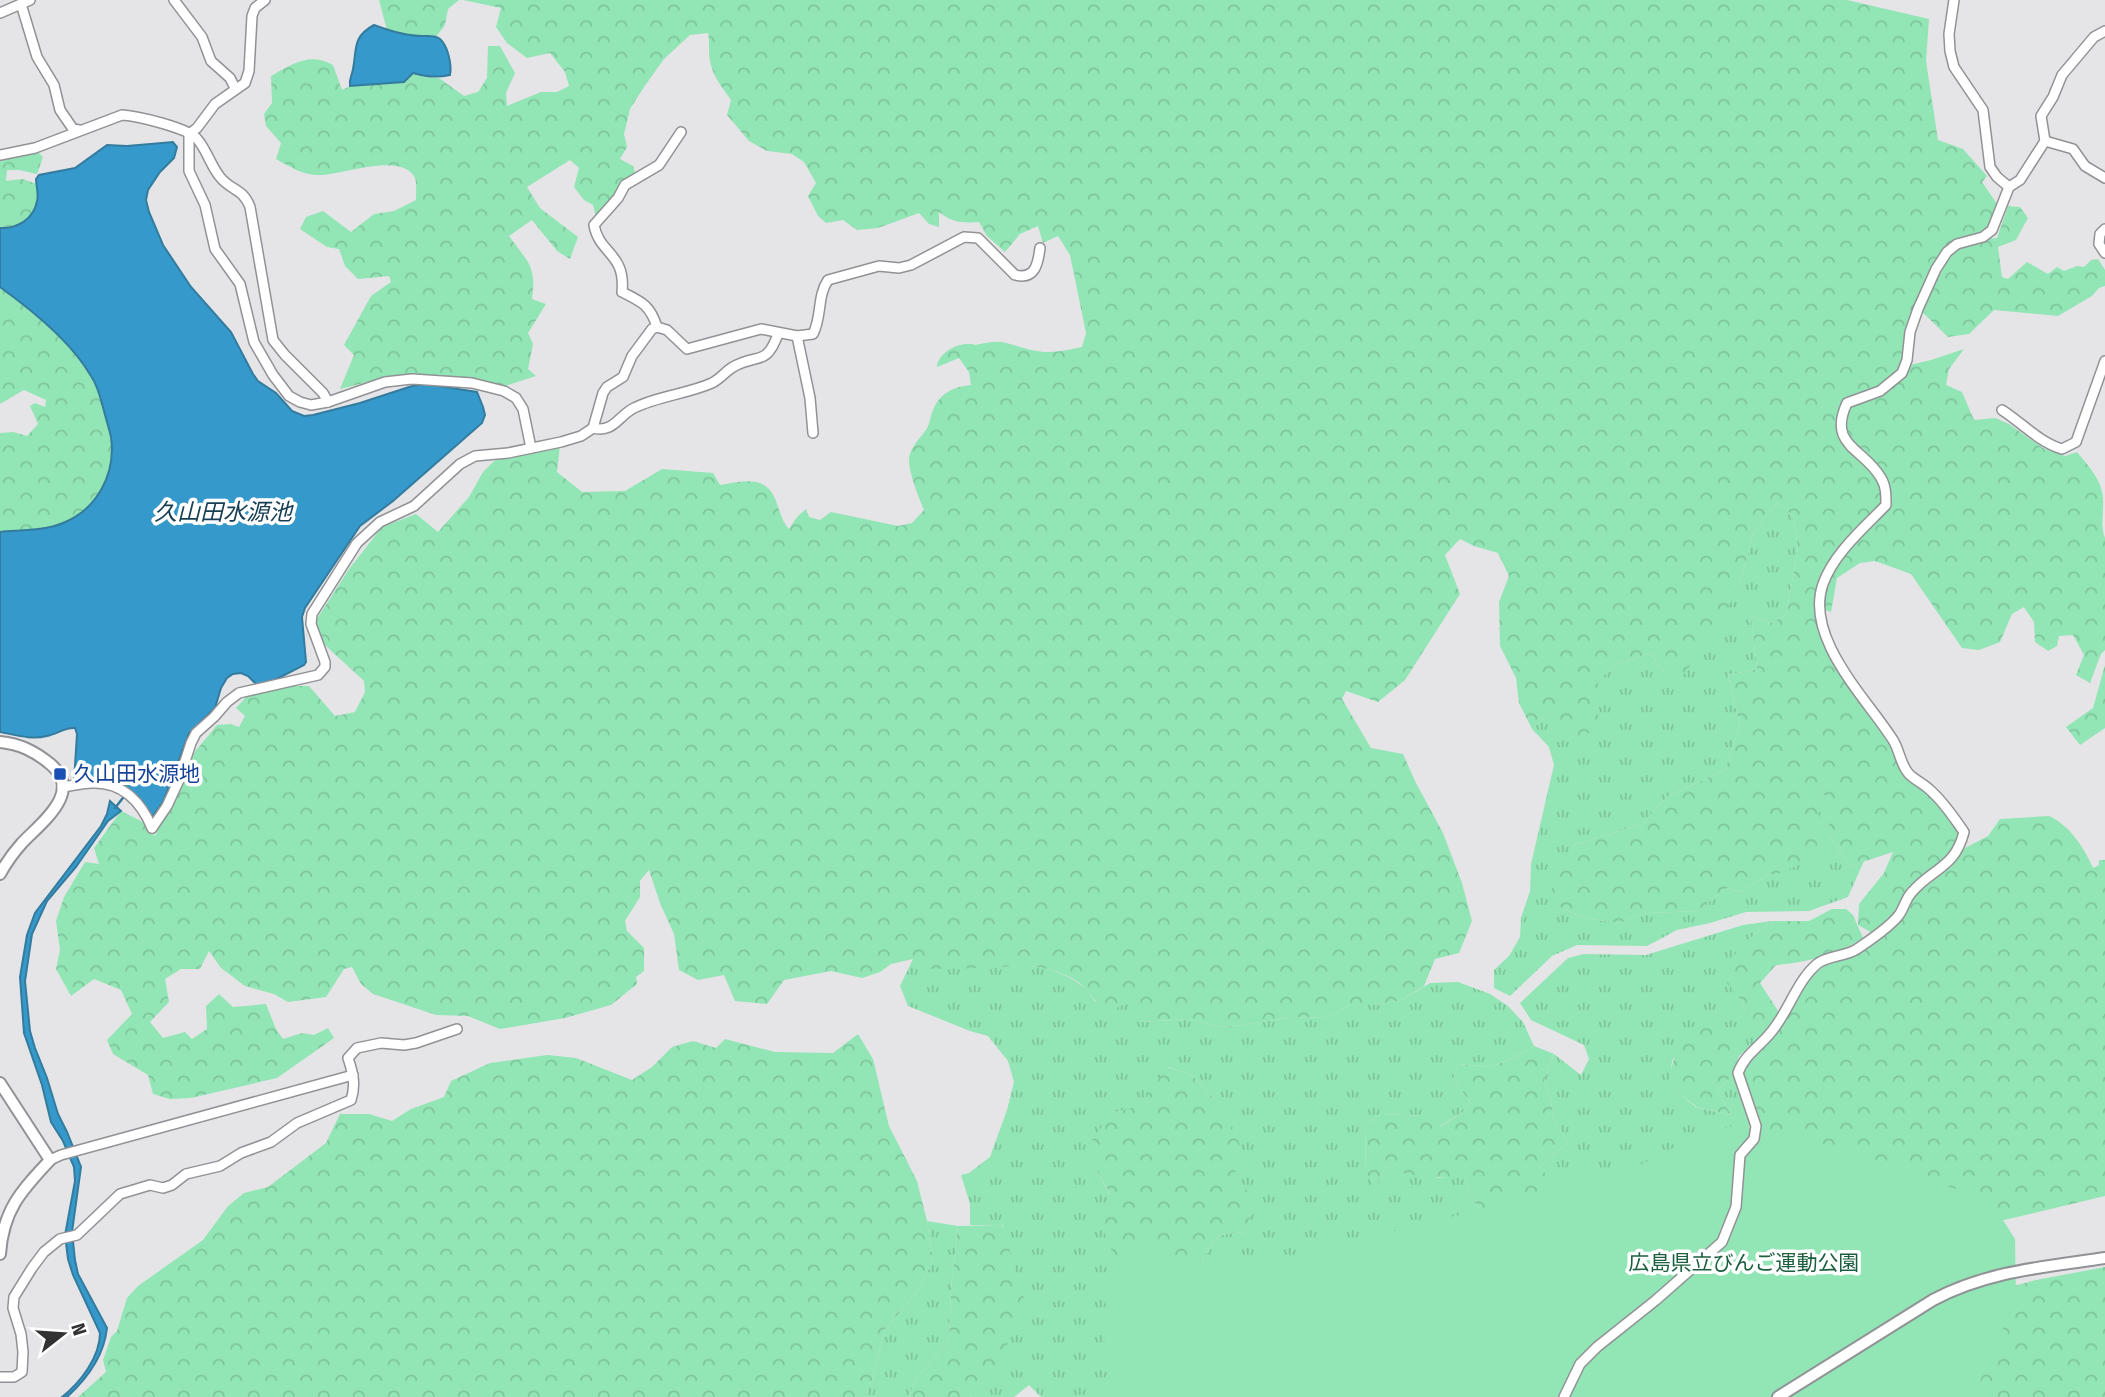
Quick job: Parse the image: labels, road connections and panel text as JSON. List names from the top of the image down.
{
  "water": ["久山田水源池"],
  "parks": ["広島県立びんご運動公園"],
  "places": {
    "transit": ["久山田水源地"]
  },
  "north": "right"
}
